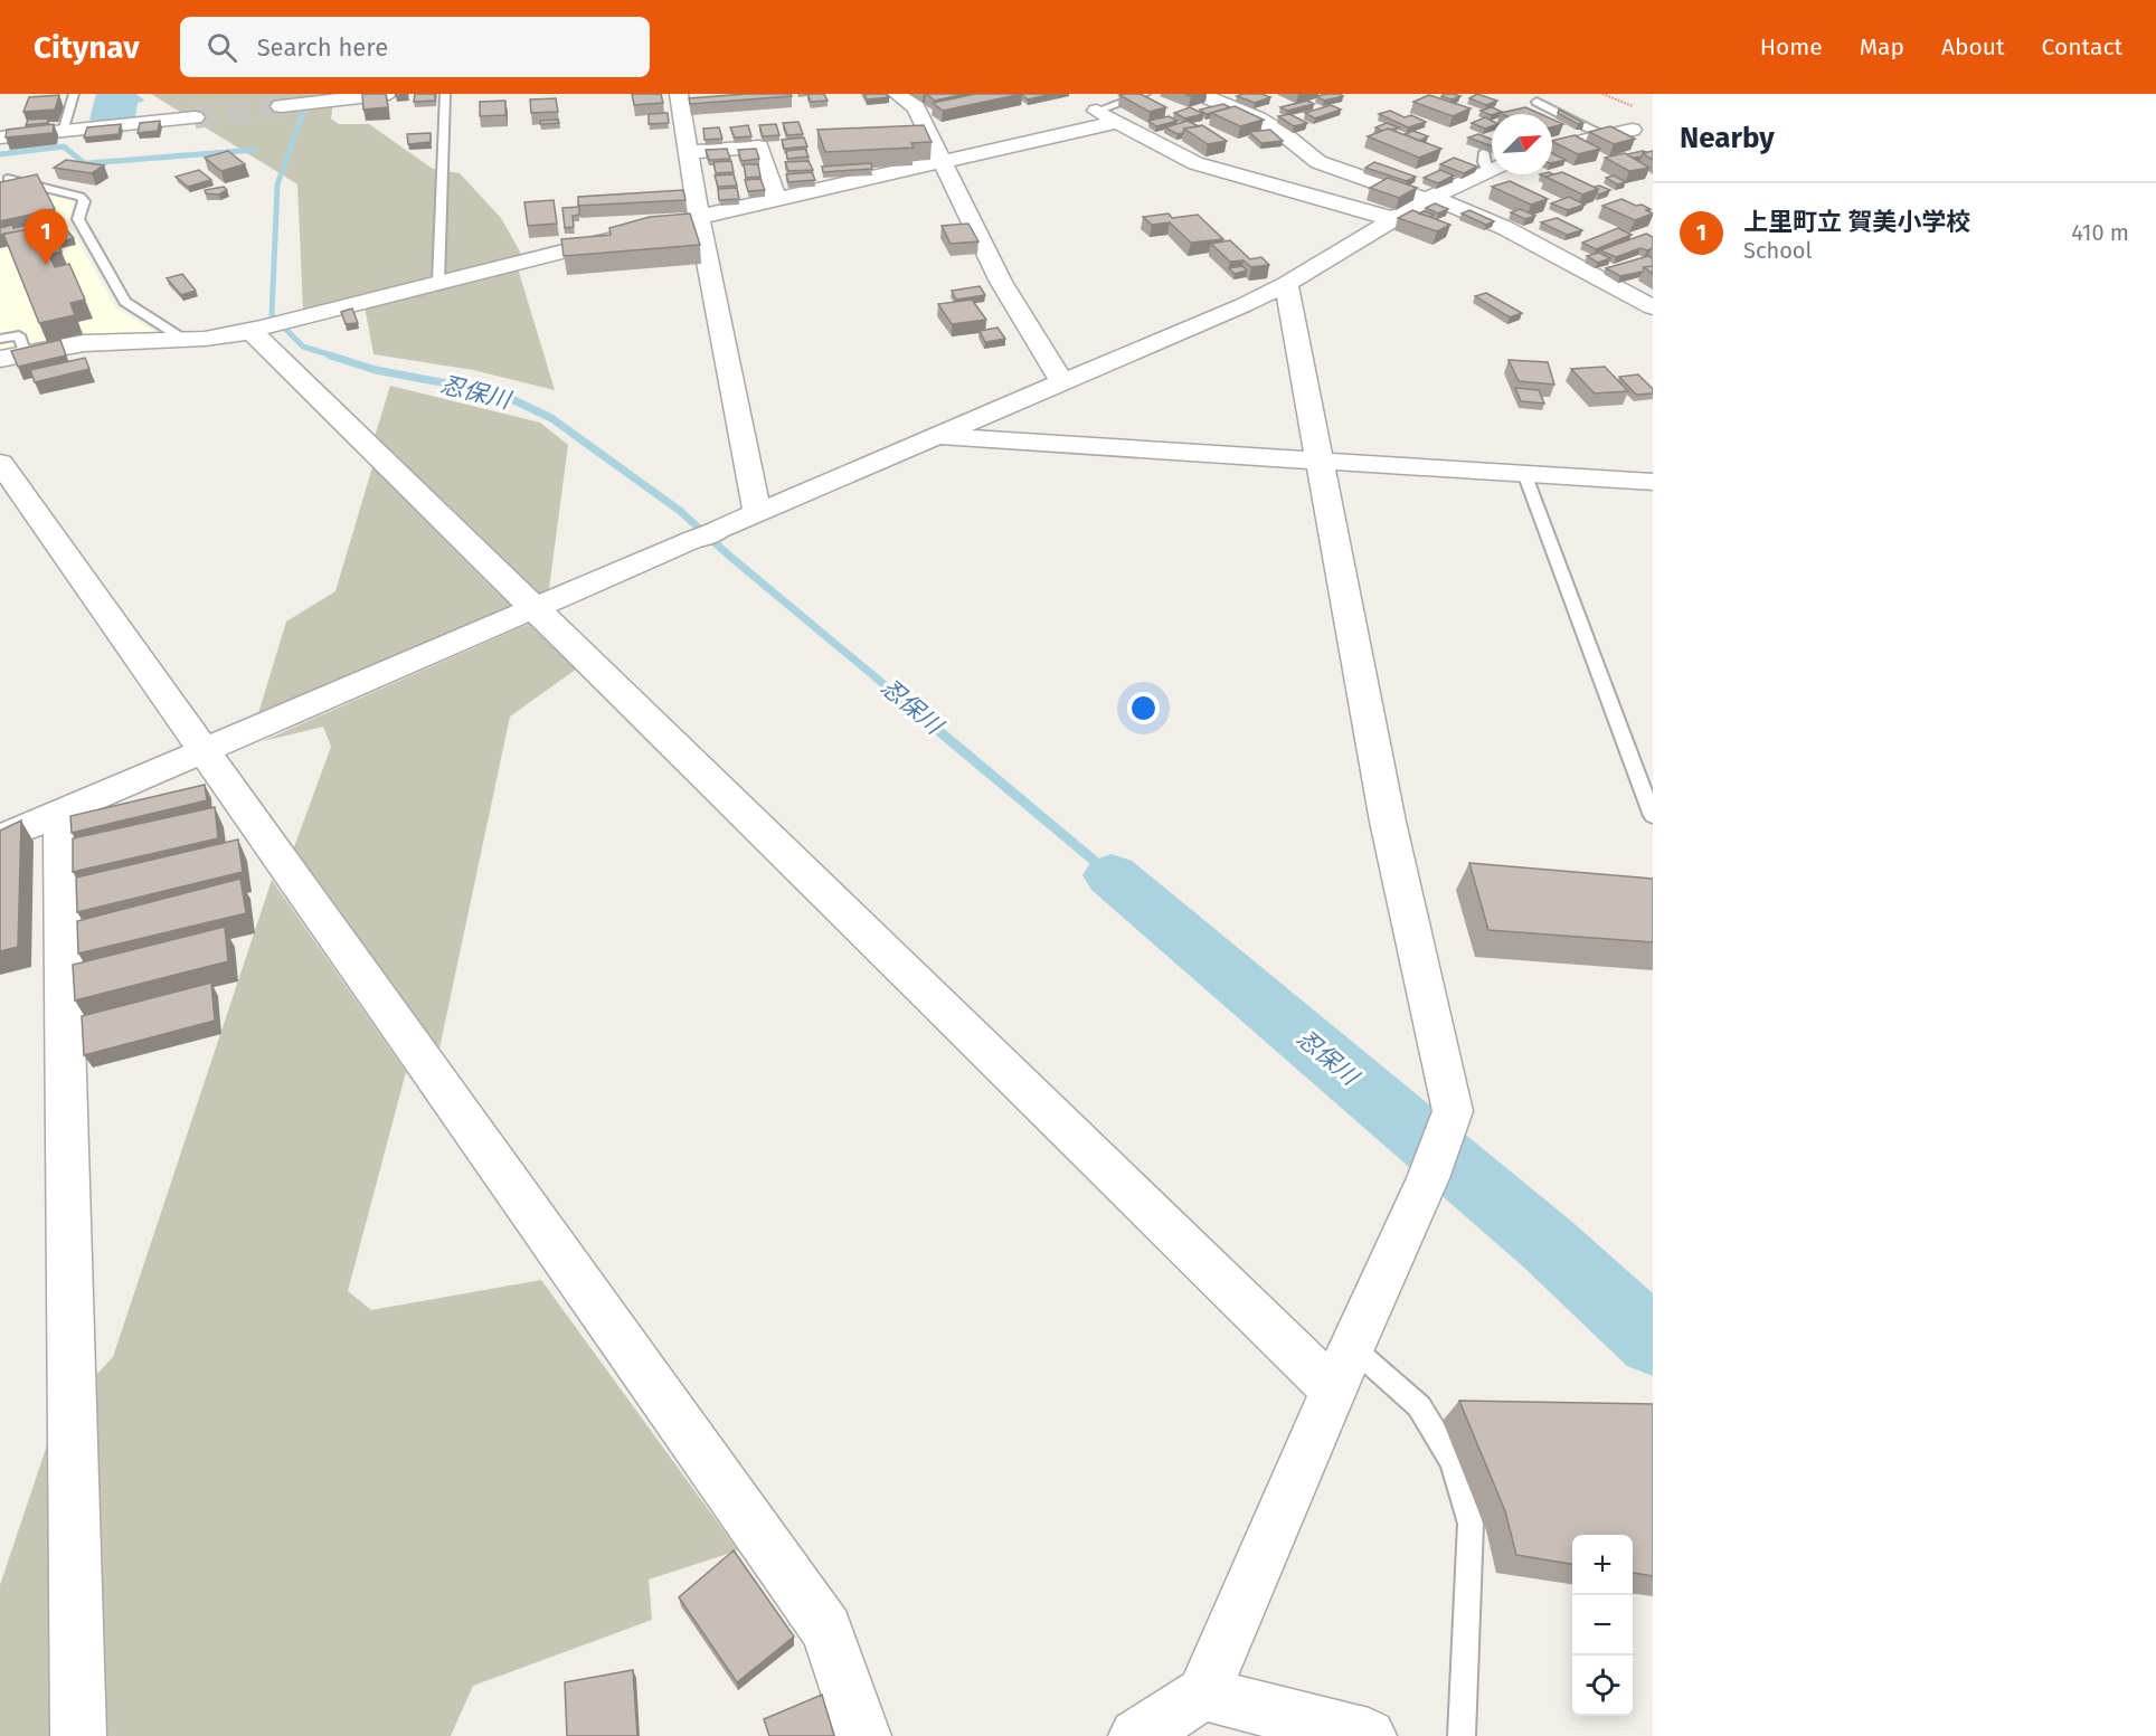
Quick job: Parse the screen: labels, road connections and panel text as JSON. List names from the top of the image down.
{
  "water": ["忍保川"],
  "north": "top right",
  "page": {
    "header": "Citynav",
    "search": "Search here",
    "nav": [
      "Home",
      "Map",
      "About",
      "Contact"
    ],
    "heading": "Nearby",
    "list": [
      {
        "mark": "1",
        "name": "上里町立 賀美小学校",
        "note": "School",
        "value": "410 m"
      }
    ],
    "pins": "1",
    "map_buttons": ["+", "−"]
  }
}
